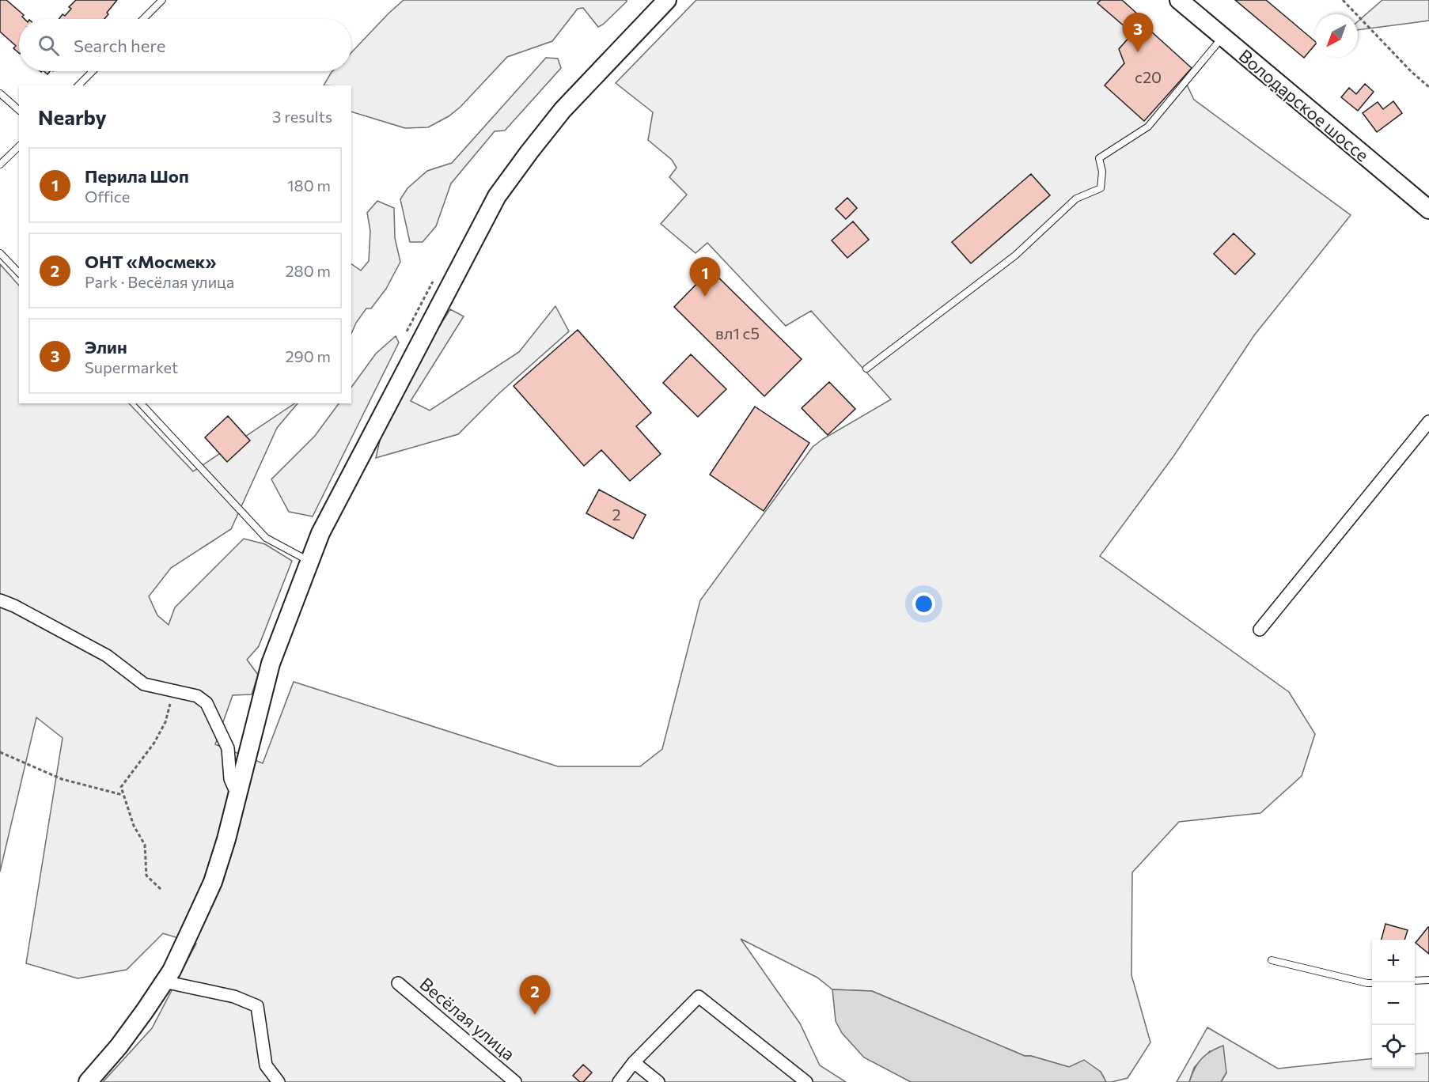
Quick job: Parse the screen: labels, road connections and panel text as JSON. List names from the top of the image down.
{
  "streets": {
    "street": ["Володарское шоссе", "Весёлая улица"]
  },
  "house_numbers": ["с20", "вл1 с5", "2"],
  "north": "bottom left",
  "page": {
    "pins": ["3", "1", "2"],
    "search": "Search here",
    "heading": ["Nearby", "3 results"],
    "list": [
      {
        "mark": "1",
        "name": "Перила Шоп",
        "note": "Office",
        "value": "180 m"
      },
      {
        "mark": "2",
        "name": "ОНТ «Мосмек»",
        "note": "Park · Весёлая улица",
        "value": "280 m"
      },
      {
        "mark": "3",
        "name": "Элин",
        "note": "Supermarket",
        "value": "290 m"
      }
    ],
    "map_buttons": ["+", "−"]
  }
}
